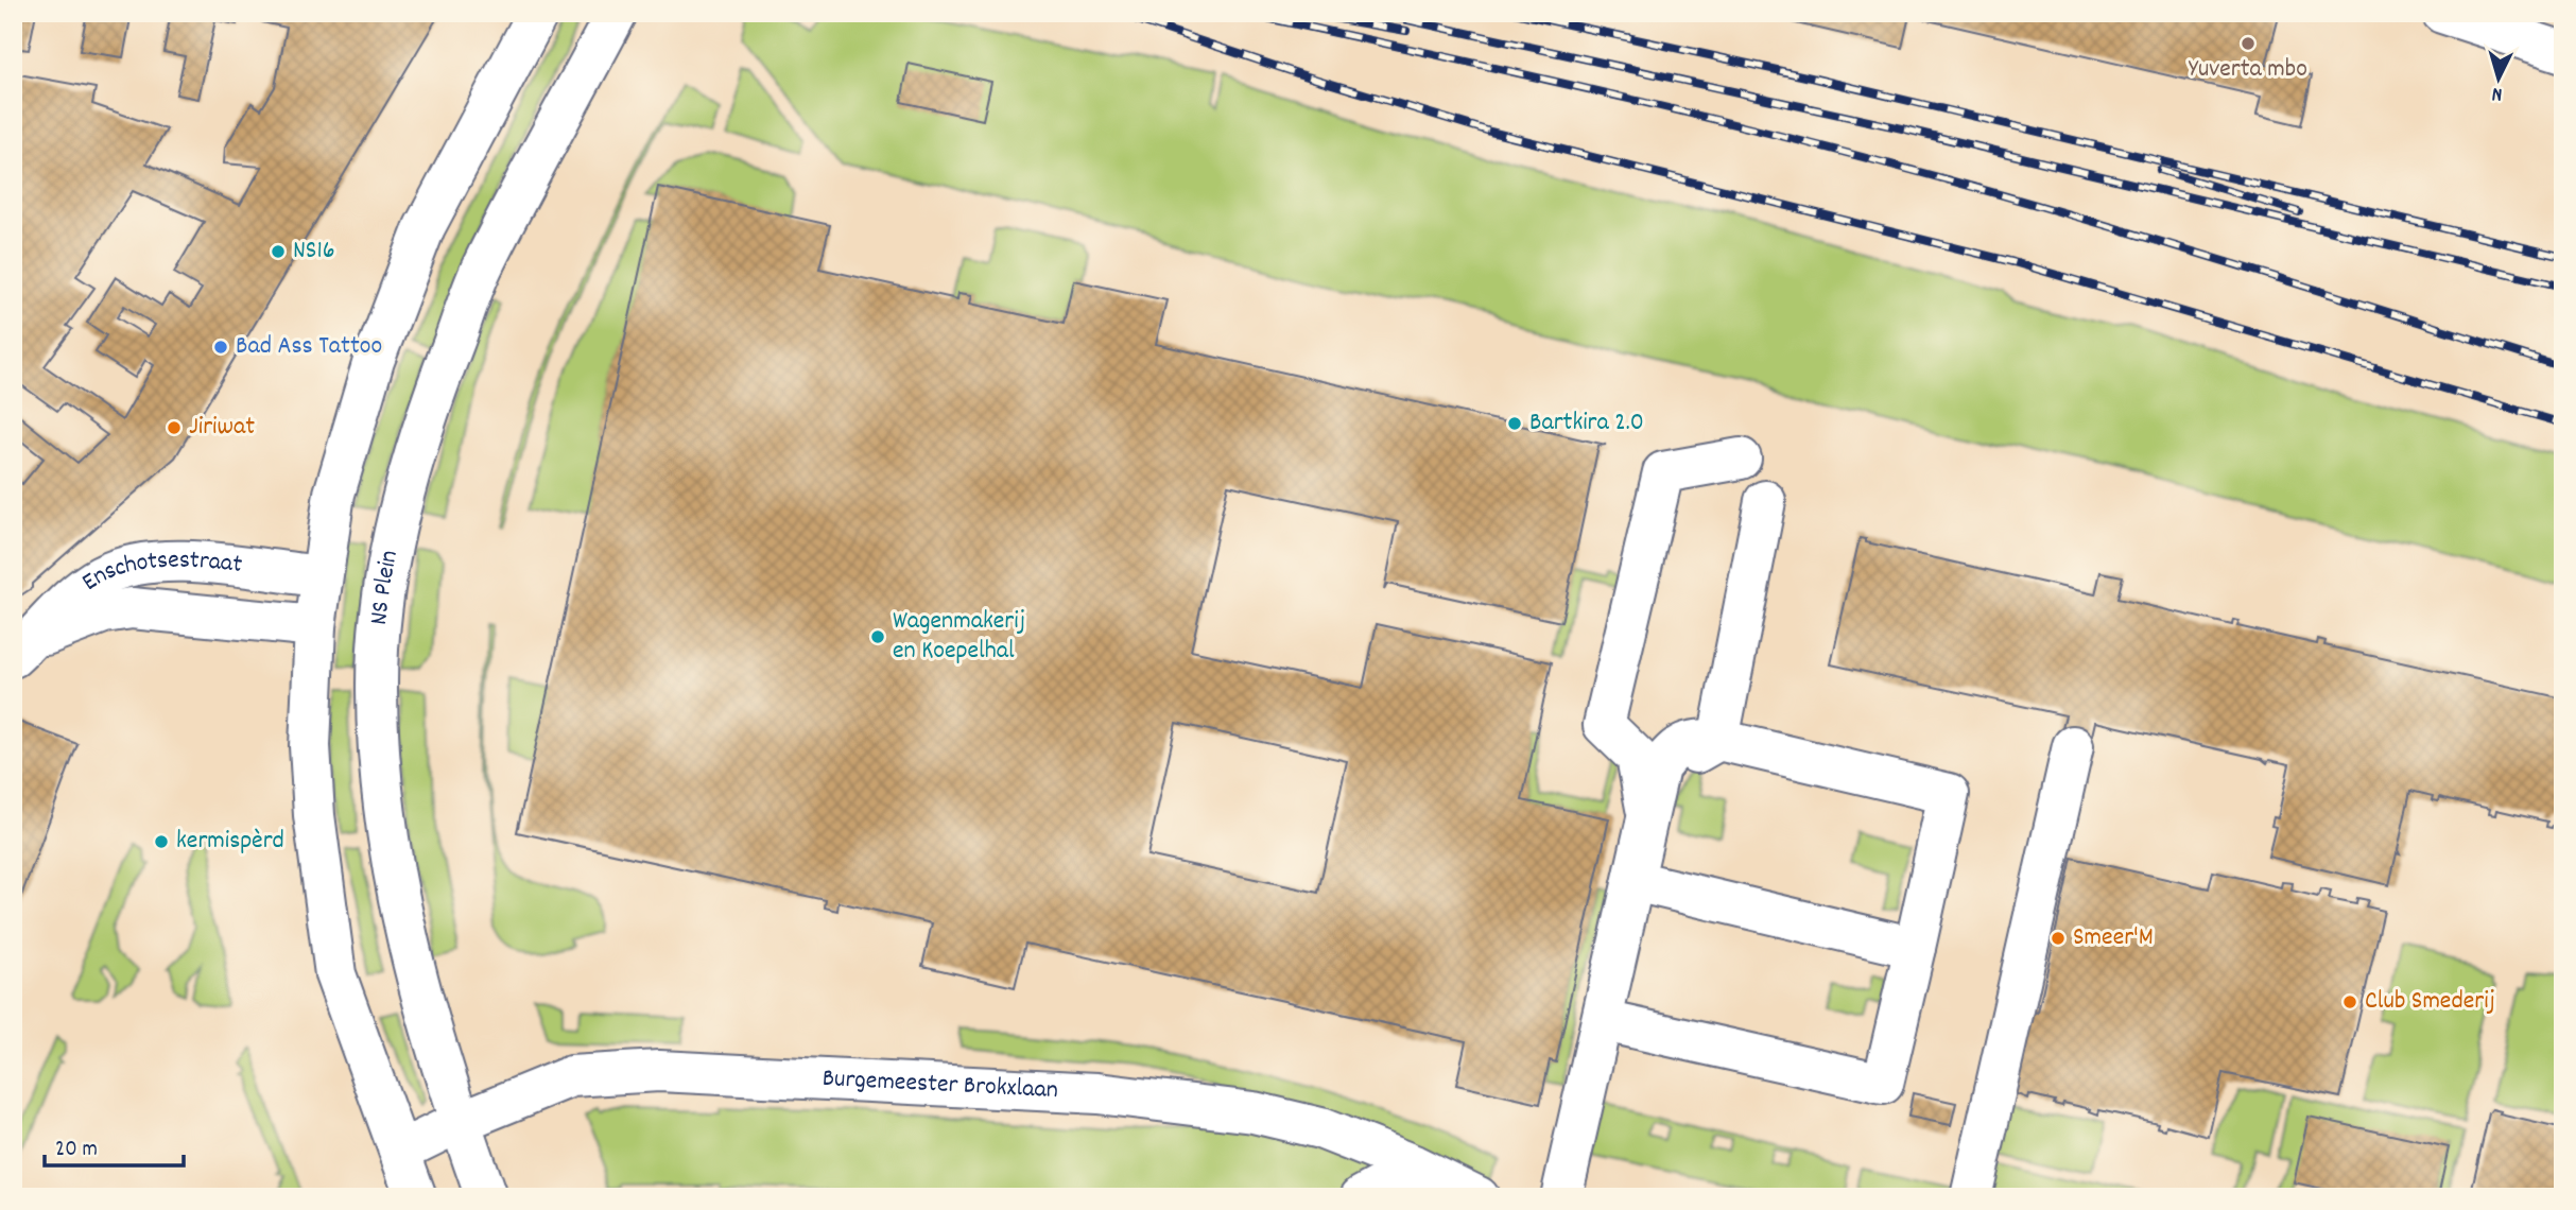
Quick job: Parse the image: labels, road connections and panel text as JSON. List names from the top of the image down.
{
  "streets": {
    "street": ["Enschotsestraat", "NS Plein", "Burgemeester Brokxlaan"]
  },
  "crossings": [
    ["NS Plein", "Burgemeester Brokxlaan"]
  ],
  "places": [
    "Yuverta mbo",
    "NS16",
    "Bad Ass Tattoo",
    "Bartkira 2.0",
    "Jiriwat",
    "Wagenmakerij en Koepelhal",
    "kermispèrd",
    "Smeer'M",
    "Club Smederij"
  ],
  "scale_bar": "20 m",
  "north": "bottom"
}
